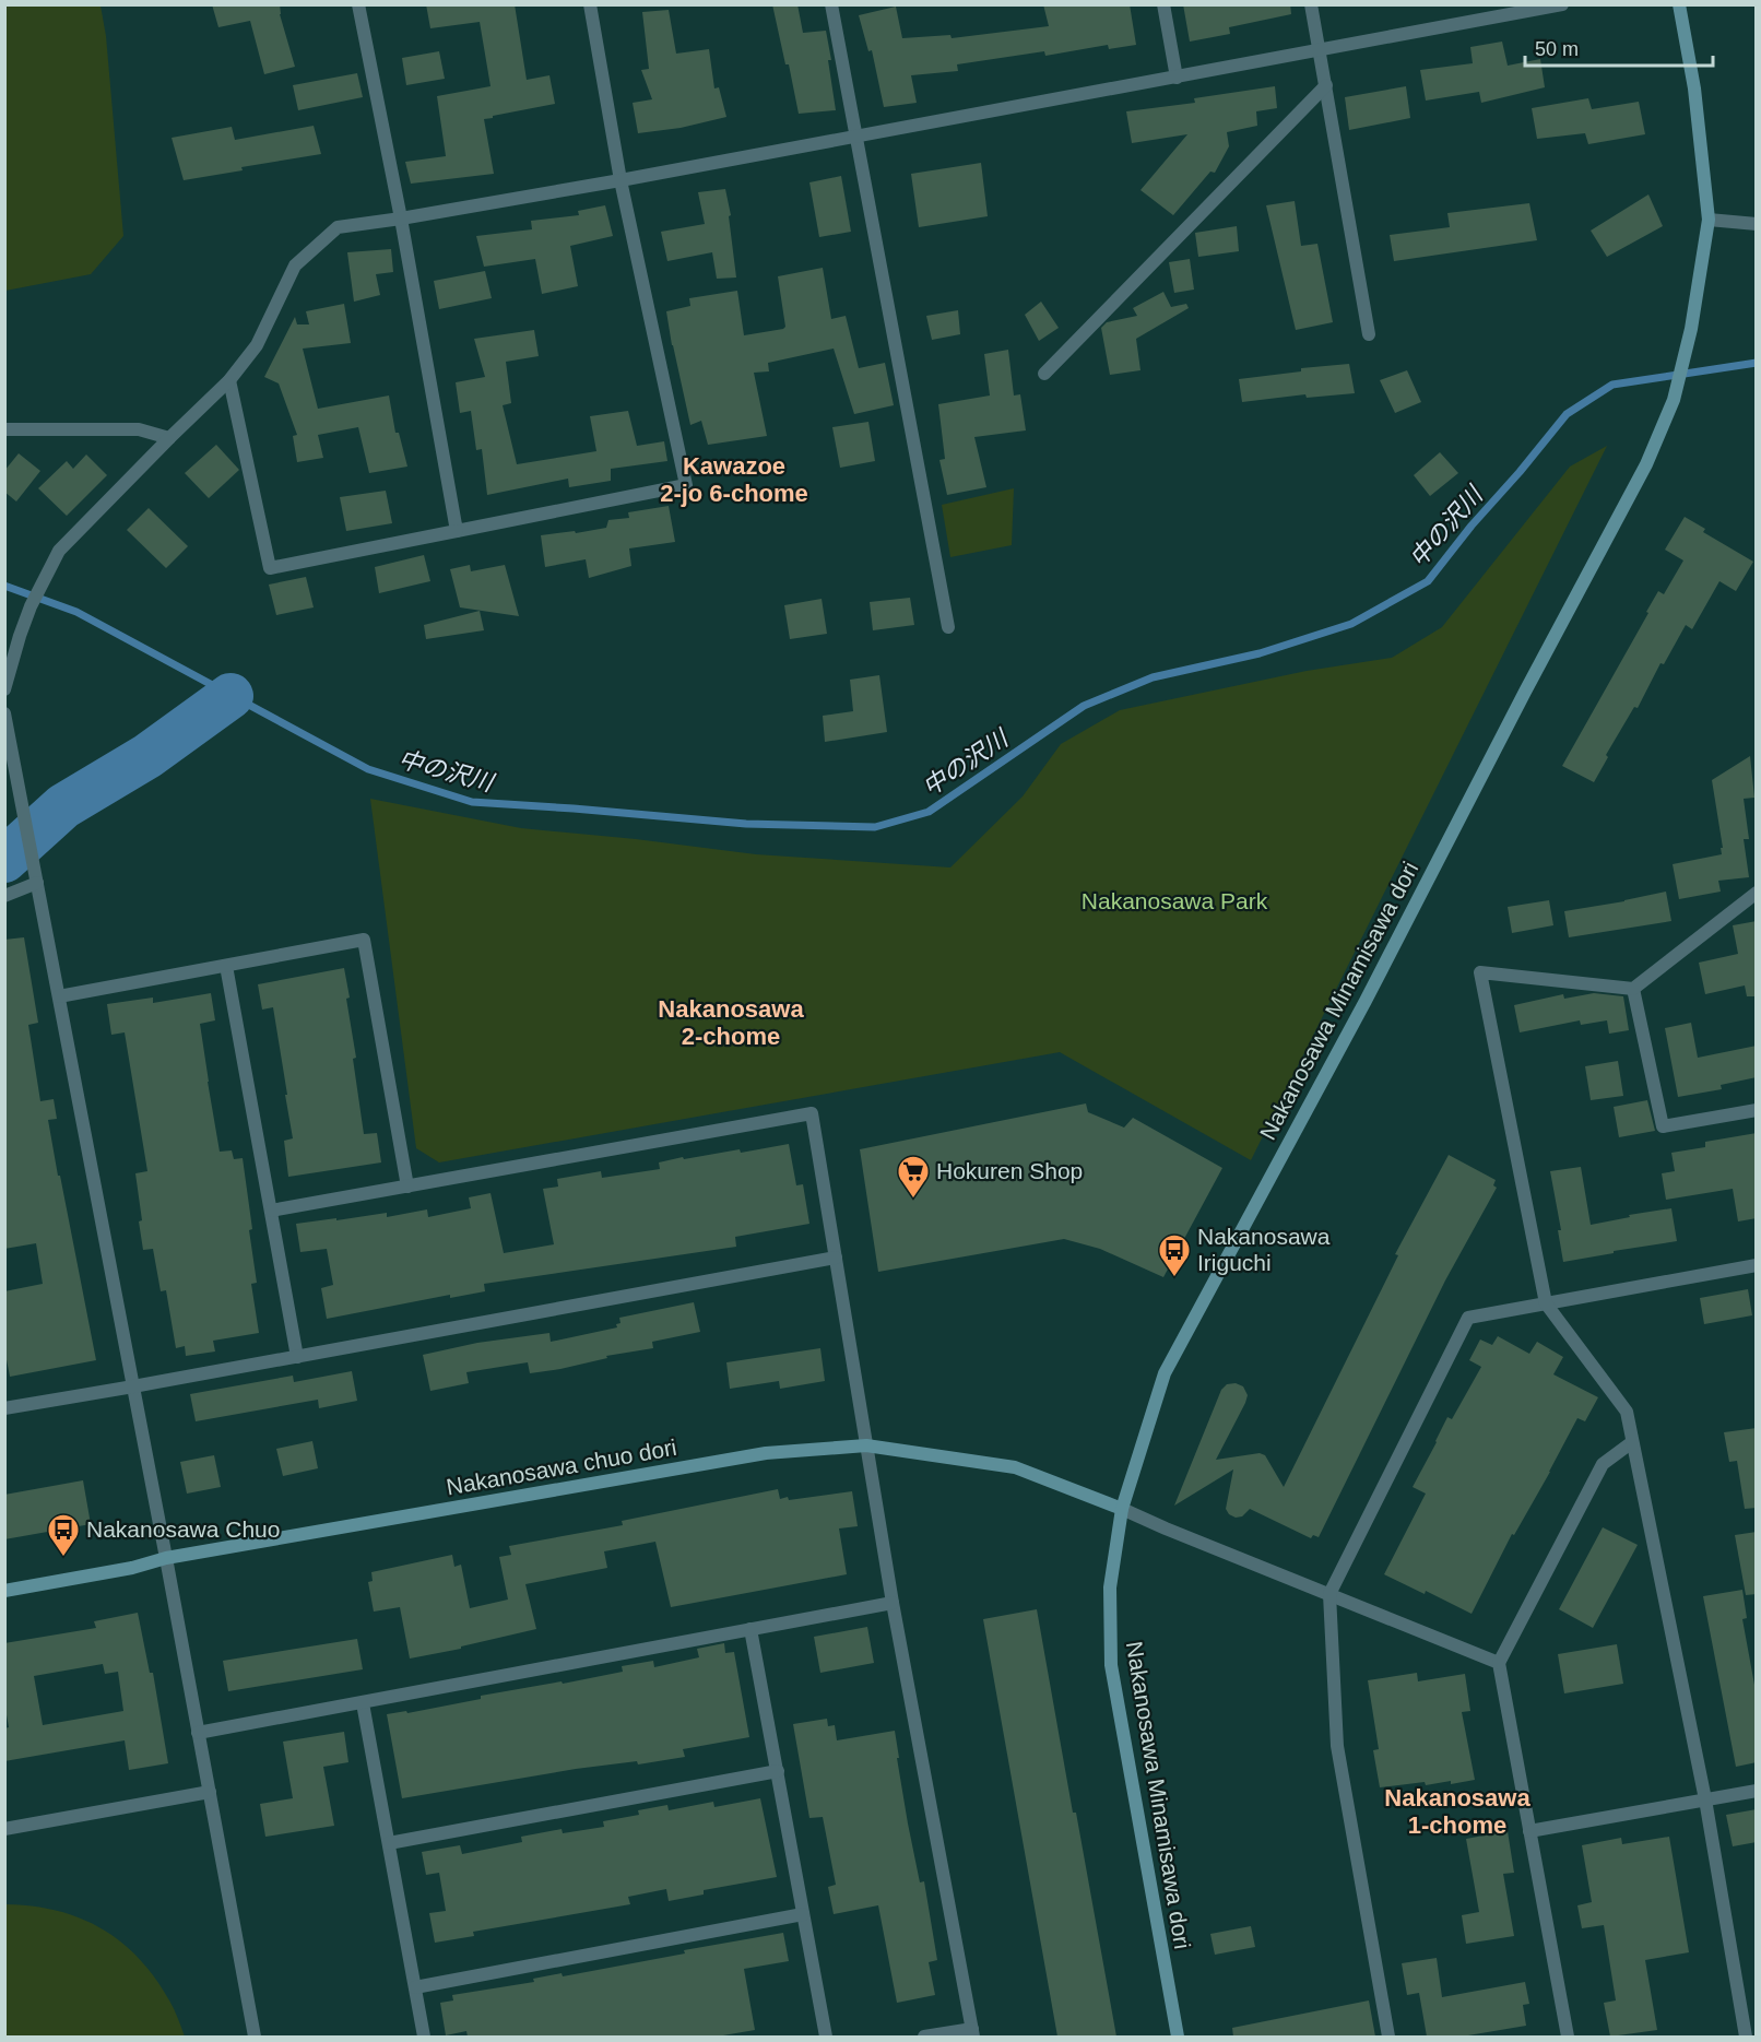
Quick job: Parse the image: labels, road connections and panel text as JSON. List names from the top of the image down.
{
  "streets": {
    "street": ["Nakanosawa Minamisawa dori", "Nakanosawa chuo dori"]
  },
  "crossings": [
    ["Nakanosawa Minamisawa dori", "Nakanosawa chuo dori"]
  ],
  "districts": ["Kawazoe 2-jo 6-chome", "Nakanosawa 2-chome", "Nakanosawa 1-chome"],
  "water": ["中の沢川"],
  "parks": ["Nakanosawa Park"],
  "places": {
    "supermarket": ["Hokuren Shop"],
    "bus stop": ["Nakanosawa Iriguchi", "Nakanosawa Chuo"]
  },
  "scale_bar": "50 m"
}
